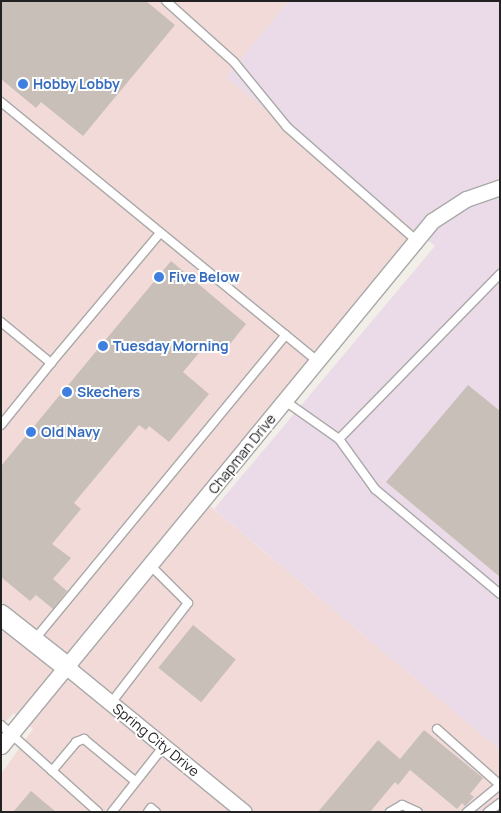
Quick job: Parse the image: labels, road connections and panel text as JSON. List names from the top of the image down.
{
  "streets": {
    "street": ["Chapman Drive", "Spring City Drive"]
  },
  "crossings": [
    ["Chapman Drive", "Spring City Drive"]
  ],
  "places": [
    "Hobby Lobby",
    "Five Below",
    "Tuesday Morning",
    "Skechers",
    "Old Navy"
  ]
}
